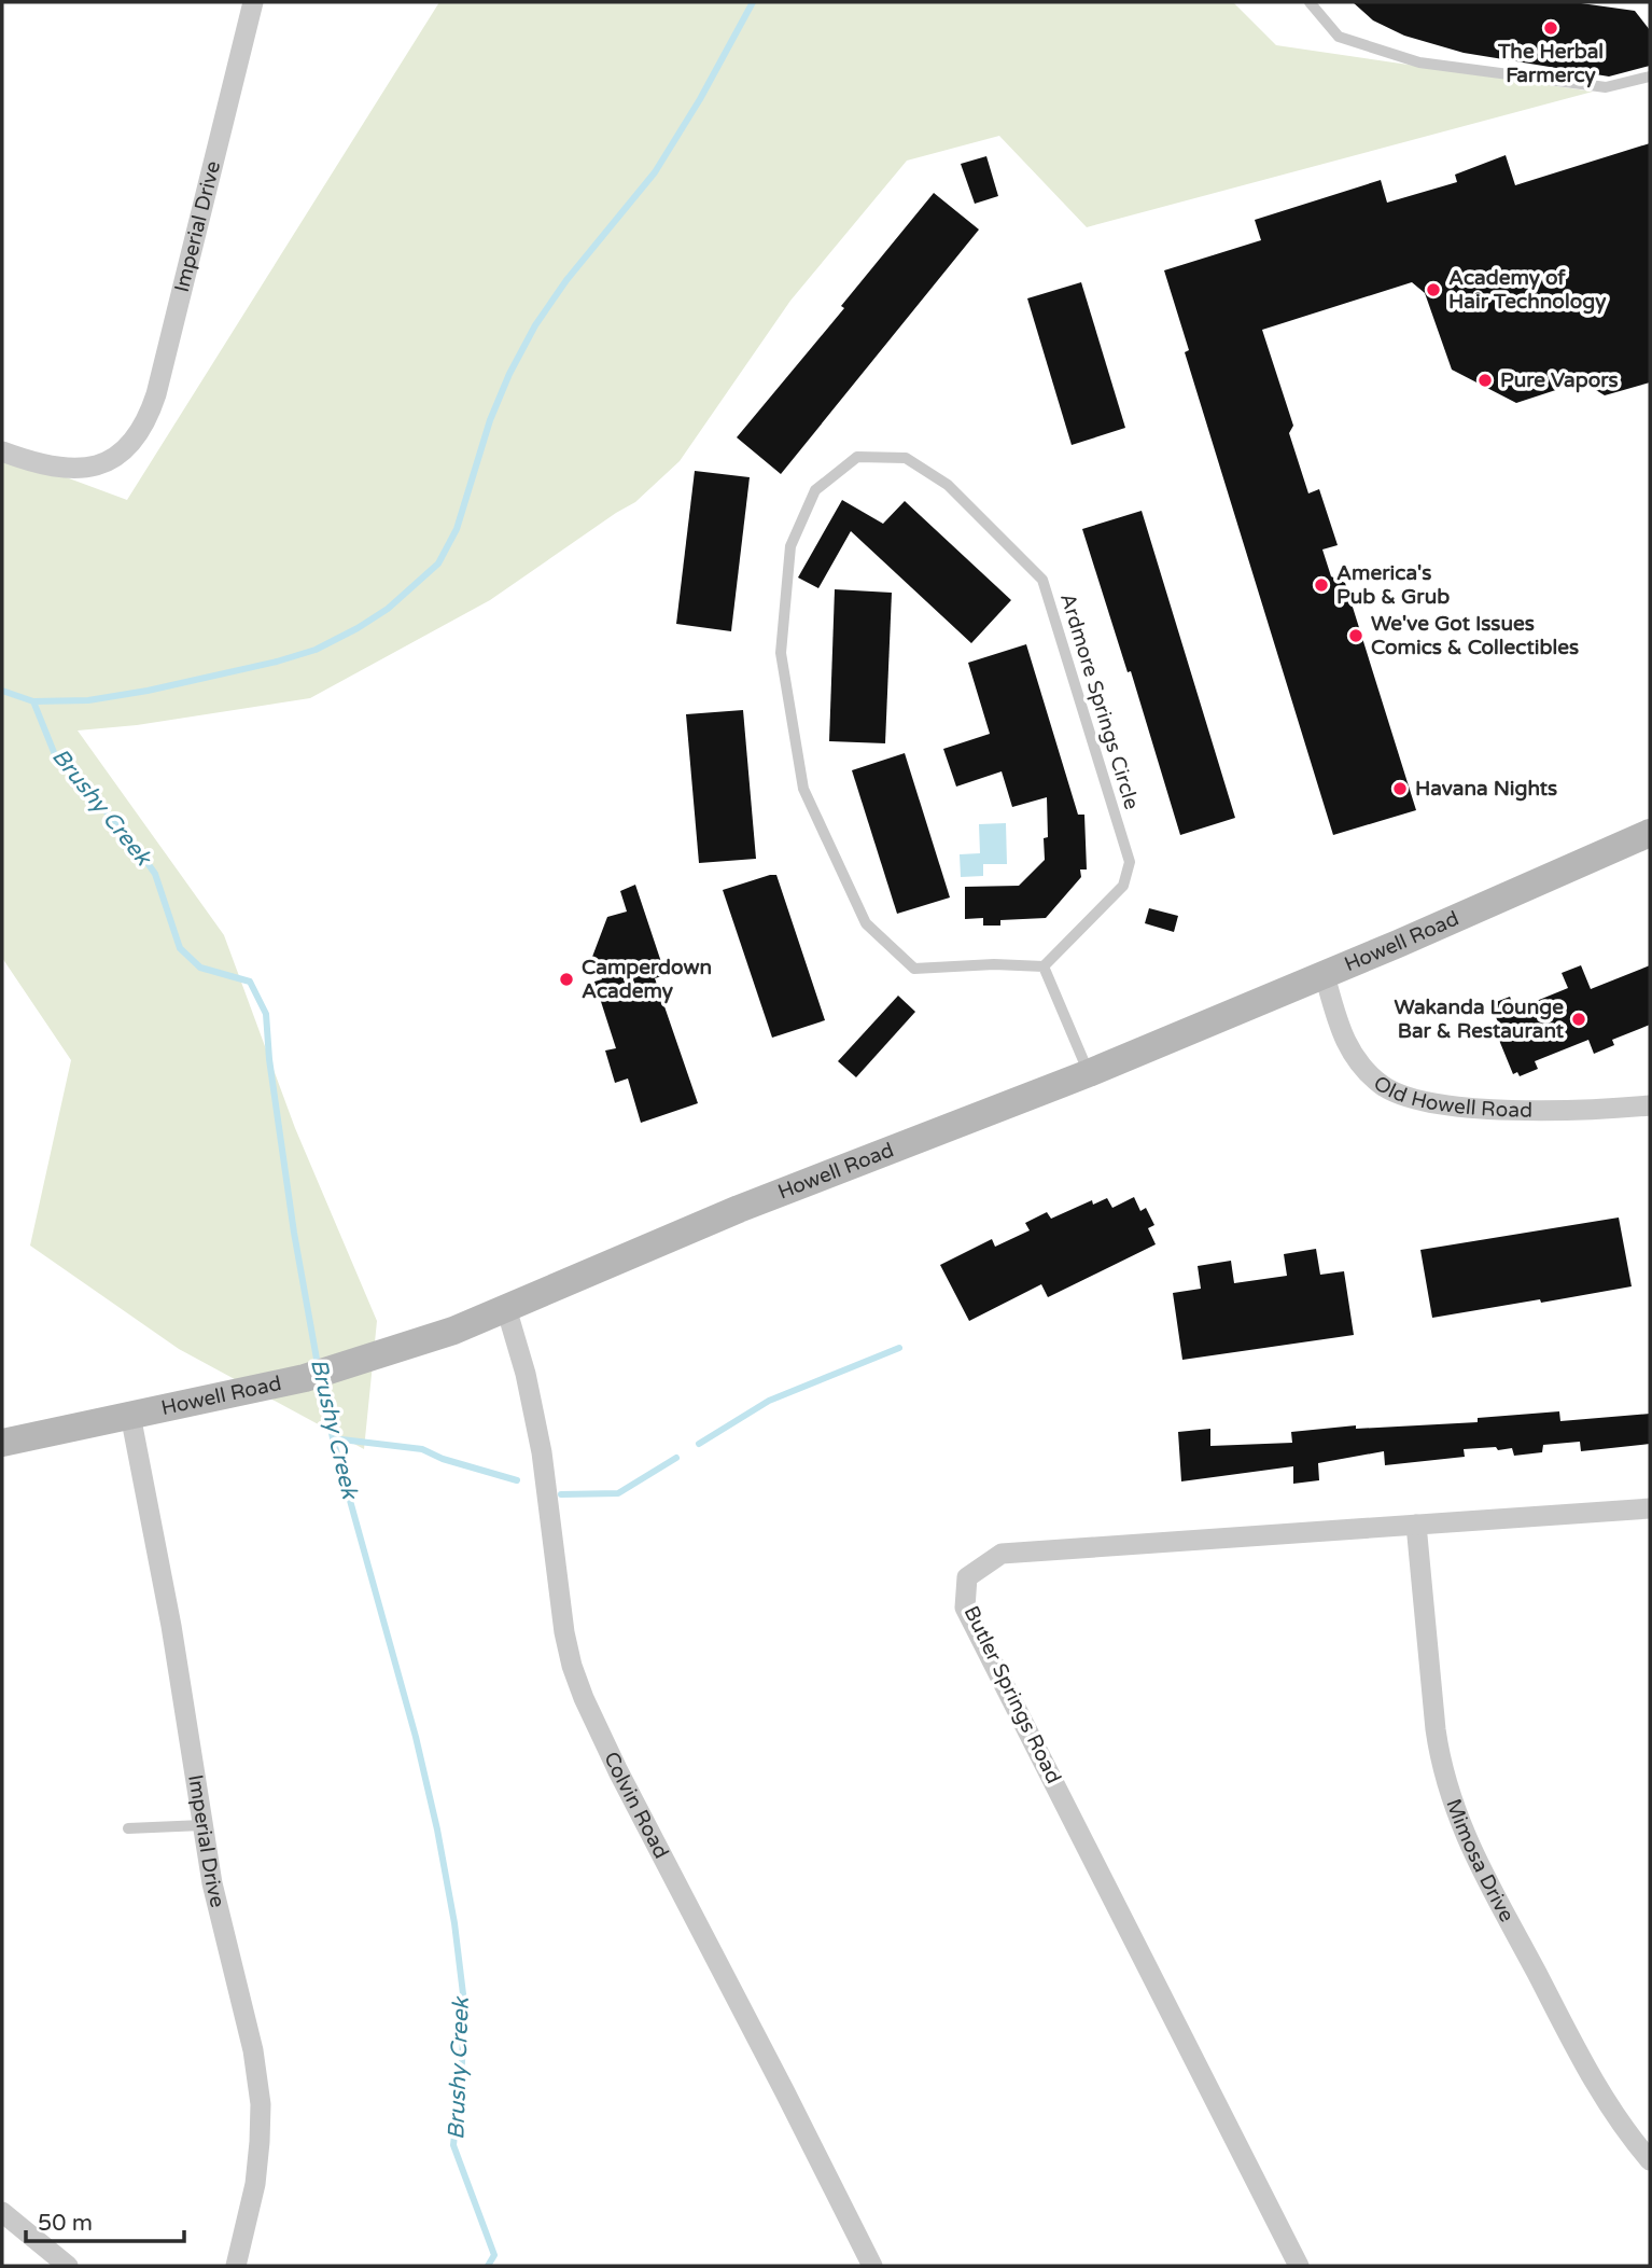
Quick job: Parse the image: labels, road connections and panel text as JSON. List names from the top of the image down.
{
  "streets": {
    "main road": ["Howell Road"],
    "street": [
      "Imperial Drive",
      "Old Howell Road",
      "Butler Springs Road",
      "Colvin Road",
      "Mimosa Drive"
    ],
    "lane": ["Ardmore Springs Circle"]
  },
  "crossings": [
    ["Imperial Drive", "Howell Road"],
    ["Howell Road", "Old Howell Road"],
    ["Howell Road", "Colvin Road"],
    ["Butler Springs Road", "Mimosa Drive"]
  ],
  "water": ["Brushy Creek"],
  "places": [
    "The Herbal Farmercy",
    "Academy of Hair Technology",
    "Pure Vapors",
    "America's Pub & Grub",
    "We've Got Issues Comics & Collectibles",
    "Havana Nights",
    "Camperdown Academy",
    "Wakanda Lounge Bar & Restaurant"
  ],
  "scale_bar": "50 m"
}
